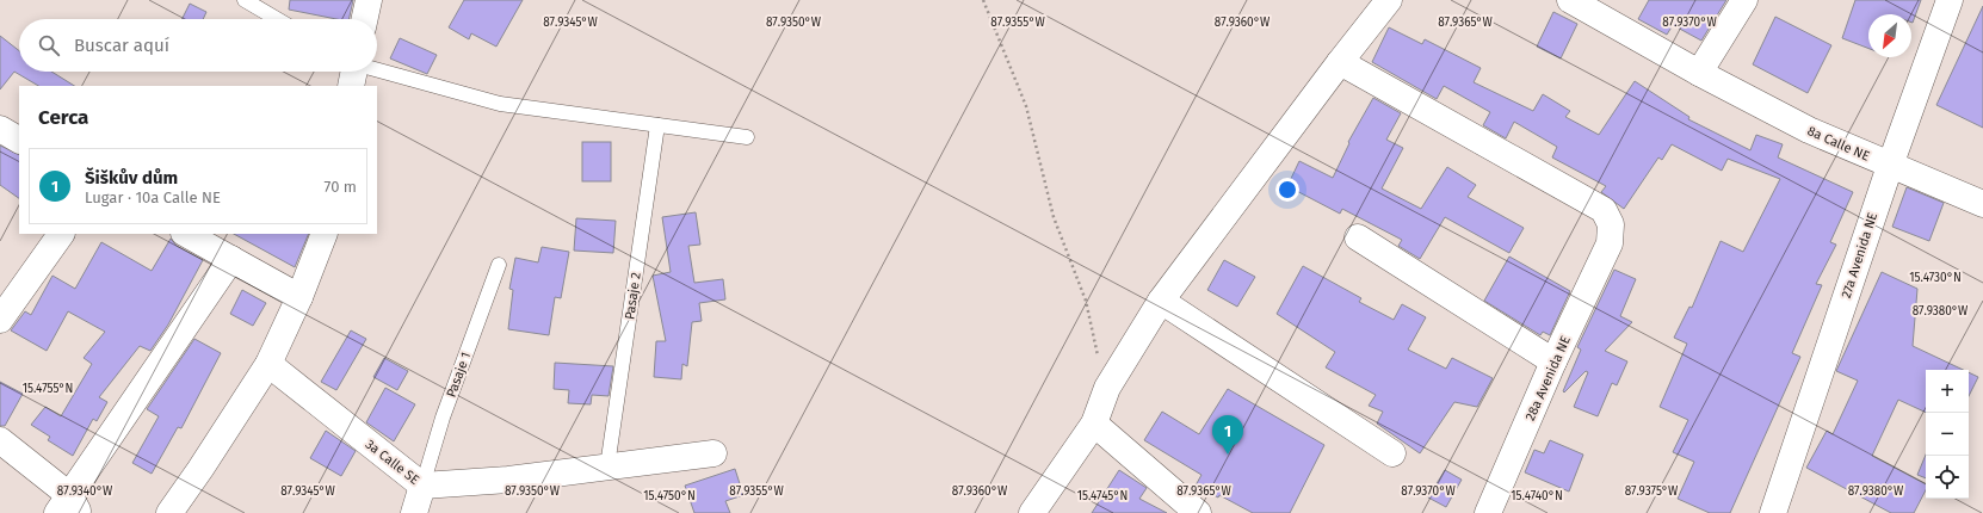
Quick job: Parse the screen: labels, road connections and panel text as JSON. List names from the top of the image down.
{
  "streets": {
    "street": [
      "8a Calle NE",
      "27a Avenida NE",
      "28a Avenida NE",
      "3a Calle SE"
    ],
    "lane": ["Pasaje 2", "Pasaje 1"]
  },
  "crossings": [
    ["8a Calle NE", "27a Avenida NE"],
    ["Pasaje 2", "3a Calle SE"],
    ["Pasaje 1", "3a Calle SE"]
  ],
  "north": "bottom left",
  "page": {
    "search": "Buscar aquí",
    "heading": "Cerca",
    "list": [
      {
        "mark": "1",
        "name": "Šiškův dům",
        "note": "Lugar · 10a Calle NE",
        "value": "70 m"
      }
    ],
    "map_buttons": ["+", "−"],
    "pins": "1"
  },
  "coordinates": [
    "87.9345°W",
    "87.9350°W",
    "87.9355°W",
    "87.9360°W",
    "87.9365°W",
    "87.9370°W",
    "15.4730°N",
    "87.9380°W",
    "15.4755°N",
    "87.9340°W",
    "87.9375°W",
    "15.4750°N",
    "15.4745°N",
    "15.4740°N"
  ]
}
